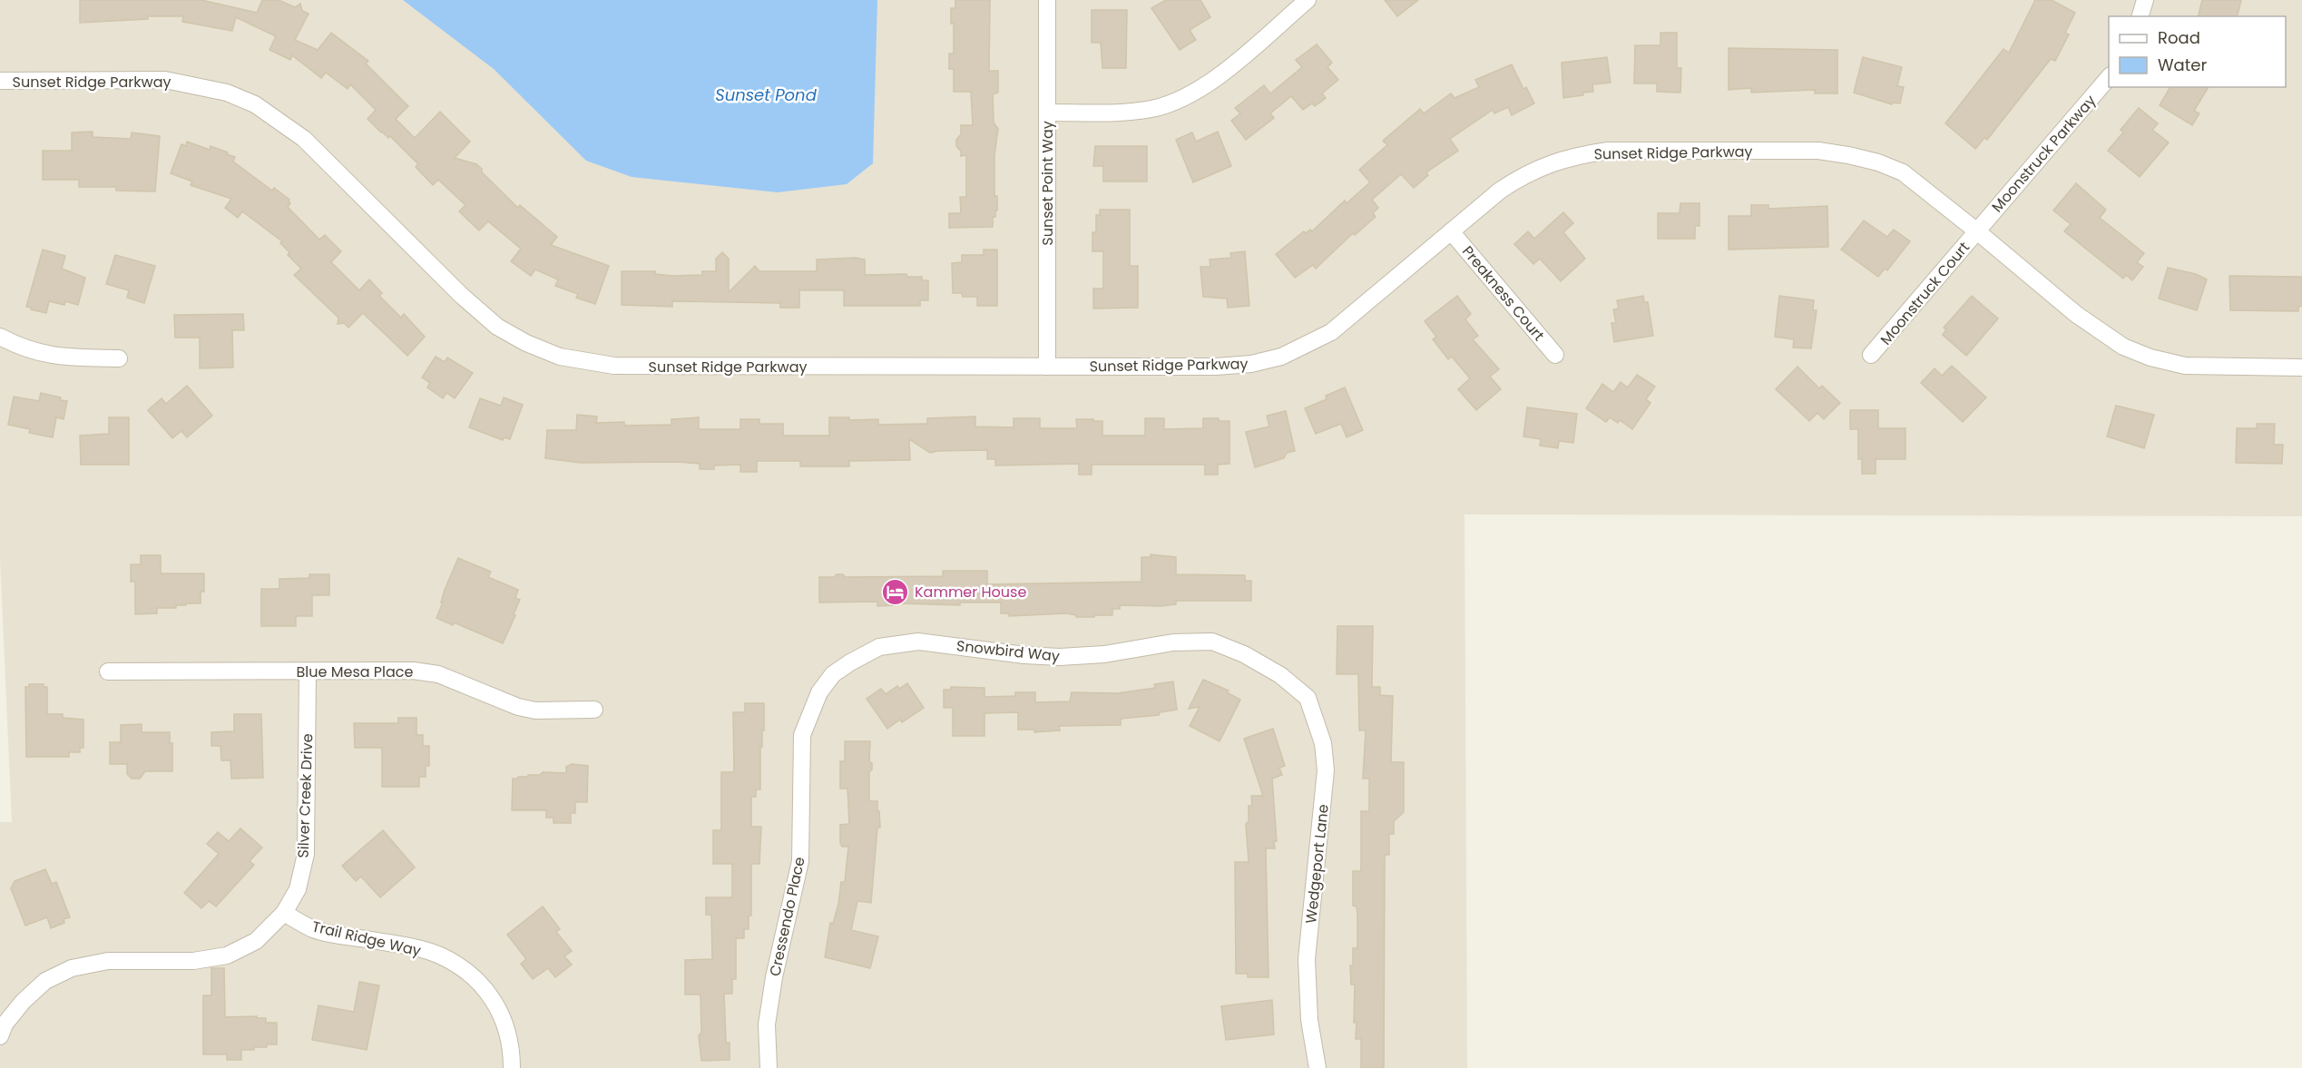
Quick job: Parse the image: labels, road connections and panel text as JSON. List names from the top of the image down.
{
  "streets": {
    "street": [
      "Sunset Ridge Parkway",
      "Moonstruck Parkway",
      "Sunset Point Way",
      "Preakness Court",
      "Moonstruck Court",
      "Snowbird Way",
      "Blue Mesa Place",
      "Silver Creek Drive",
      "Wedgeport Lane",
      "Cressendo Place",
      "Trail Ridge Way"
    ]
  },
  "crossings": [
    ["Sunset Ridge Parkway", "Moonstruck Parkway"],
    ["Sunset Ridge Parkway", "Sunset Point Way"],
    ["Sunset Ridge Parkway", "Preakness Court"],
    ["Sunset Ridge Parkway", "Moonstruck Court"],
    ["Moonstruck Parkway", "Moonstruck Court"],
    ["Snowbird Way", "Wedgeport Lane"],
    ["Snowbird Way", "Cressendo Place"],
    ["Blue Mesa Place", "Silver Creek Drive"],
    ["Silver Creek Drive", "Trail Ridge Way"]
  ],
  "water": ["Sunset Pond"],
  "places": {
    "hotel": ["Kammer House"]
  },
  "legend": ["Road", "Water"]
}
